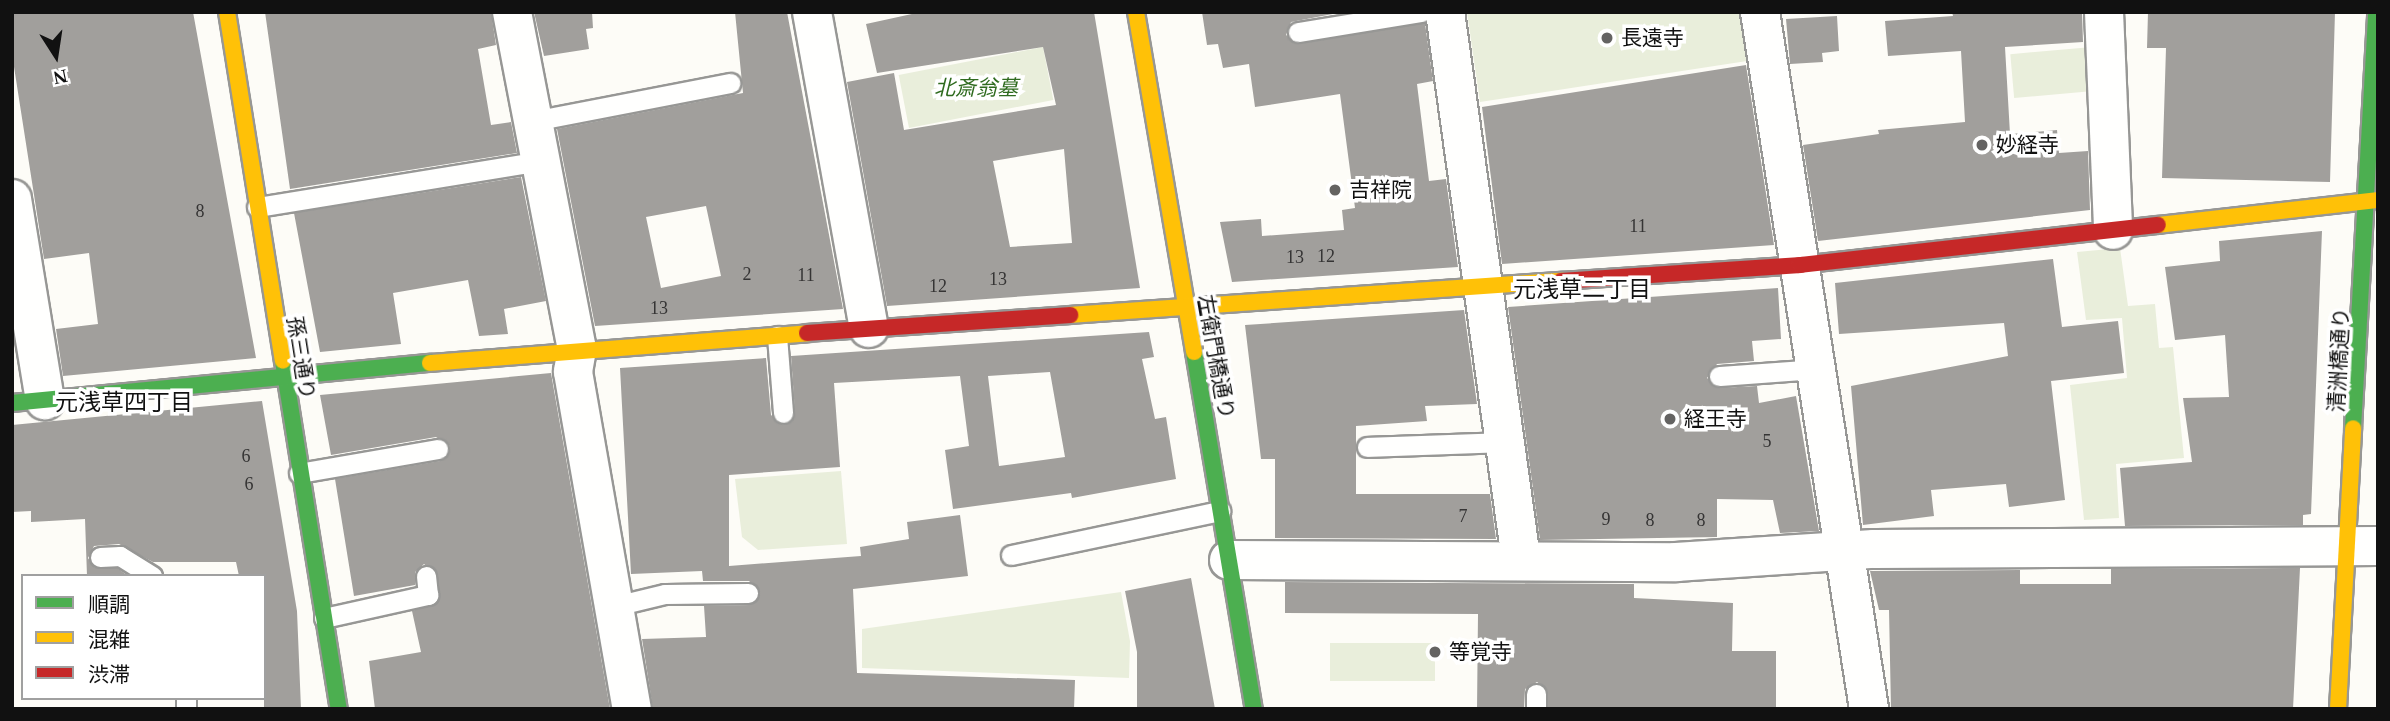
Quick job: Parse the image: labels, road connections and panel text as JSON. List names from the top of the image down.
{
  "streets": {
    "street": ["左衛門橋通り", "孫三通り", "清洲橋通り"]
  },
  "districts": ["元浅草二丁目", "元浅草四丁目"],
  "parks": ["北斎翁墓"],
  "places": [
    "長遠寺",
    "妙経寺",
    "吉祥院",
    "経王寺",
    "等覚寺"
  ],
  "house_numbers": [
    "8",
    "11",
    "12",
    "13",
    "2",
    "11",
    "13",
    "12",
    "13",
    "5",
    "6",
    "6",
    "7",
    "9",
    "8",
    "8"
  ],
  "legend": ["順調", "混雑", "渋滞"],
  "north": "bottom"
}
